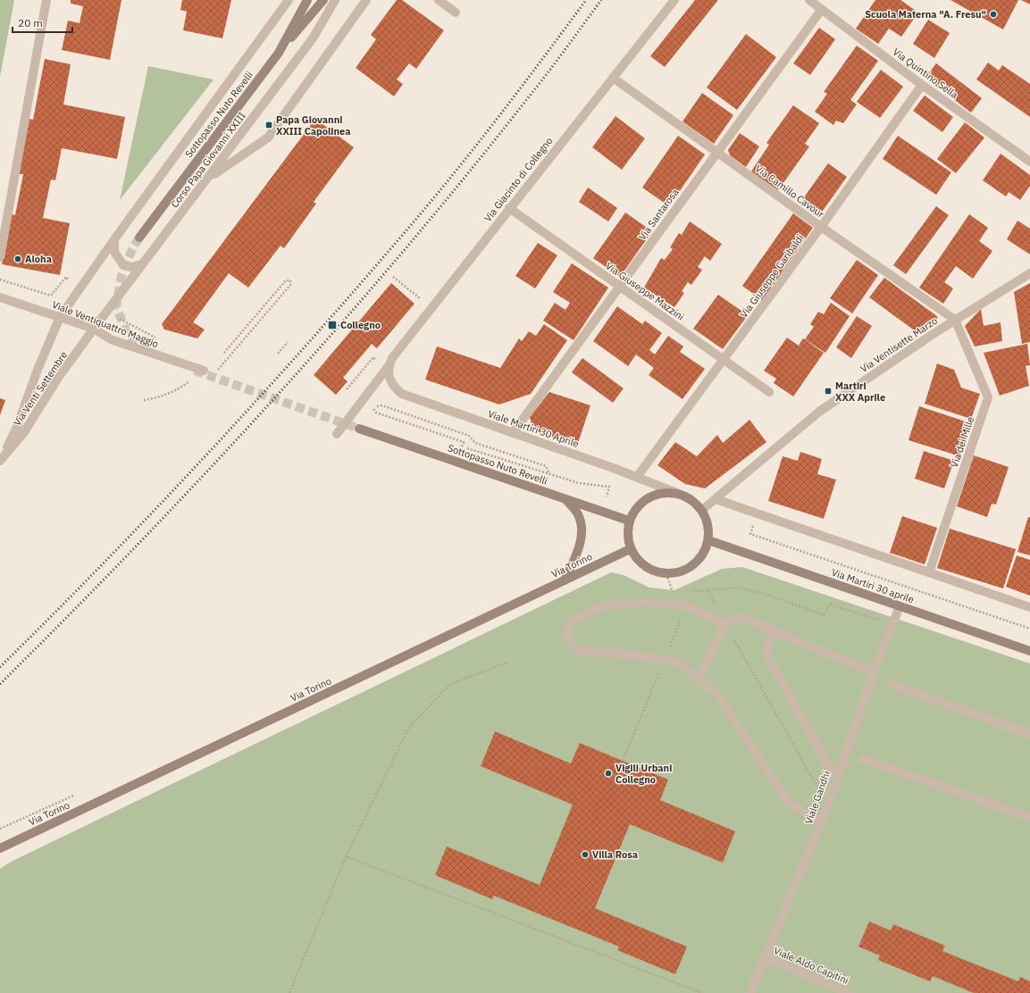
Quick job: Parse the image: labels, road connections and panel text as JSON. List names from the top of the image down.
{
  "streets": {
    "street": [
      "Via Quintino Sella",
      "Sottopasso Nuto Revelli",
      "Corso Papa Giovanni XXIII",
      "Via Giacinto di Collegno",
      "Via Camillo Cavour",
      "Via Santarosa",
      "Via Giuseppe Garibaldi",
      "Via Giuseppe Mazzini",
      "Viale Ventiquattro Maggio",
      "Via Ventisette Marzo",
      "Via Venti Settembre",
      "Viale Martiri 30 Aprile",
      "Via dei Mille",
      "Via Torino",
      "Via Martiri 30 aprile",
      "Viale Gandhi",
      "Viale Aldo Capitini"
    ]
  },
  "crossings": [
    ["Via Quintino Sella", "Via Santarosa"],
    ["Via Quintino Sella", "Via Giuseppe Garibaldi"],
    ["Sottopasso Nuto Revelli", "Via Ventisette Marzo"],
    ["Sottopasso Nuto Revelli", "Viale Martiri 30 Aprile"],
    ["Sottopasso Nuto Revelli", "Via Torino"],
    ["Sottopasso Nuto Revelli", "Via Martiri 30 aprile"],
    ["Corso Papa Giovanni XXIII", "Viale Ventiquattro Maggio"],
    ["Corso Papa Giovanni XXIII", "Via Venti Settembre"],
    ["Via Giacinto di Collegno", "Via Camillo Cavour"],
    ["Via Giacinto di Collegno", "Via Giuseppe Mazzini"],
    ["Via Giacinto di Collegno", "Viale Martiri 30 Aprile"],
    ["Via Camillo Cavour", "Via Santarosa"],
    ["Via Camillo Cavour", "Via Giuseppe Garibaldi"],
    ["Via Camillo Cavour", "Via Ventisette Marzo"],
    ["Via Camillo Cavour", "Via dei Mille"],
    ["Via Santarosa", "Via Giuseppe Mazzini"],
    ["Via Santarosa", "Viale Martiri 30 Aprile"],
    ["Via Giuseppe Garibaldi", "Via Giuseppe Mazzini"],
    ["Via Giuseppe Garibaldi", "Viale Martiri 30 Aprile"],
    ["Viale Ventiquattro Maggio", "Via Venti Settembre"],
    ["Via Ventisette Marzo", "Viale Martiri 30 Aprile"],
    ["Via Ventisette Marzo", "Via dei Mille"],
    ["Via Ventisette Marzo", "Via Torino"],
    ["Via Ventisette Marzo", "Via Martiri 30 aprile"],
    ["Viale Martiri 30 Aprile", "Via Torino"],
    ["Viale Martiri 30 Aprile", "Via Martiri 30 aprile"],
    ["Via Torino", "Via Martiri 30 aprile"],
    ["Via Martiri 30 aprile", "Viale Gandhi"],
    ["Viale Gandhi", "Viale Aldo Capitini"]
  ],
  "places": {
    "other": [
      "Scuola Materna \"A. Fresu\"",
      "Aloha",
      "Vigili Urbani Collegno",
      "Villa Rosa"
    ],
    "transit": ["Papa Giovanni XXIII Capolinea", "Collegno", "Martiri XXX Aprile"]
  },
  "scale_bar": "20 m"
}
